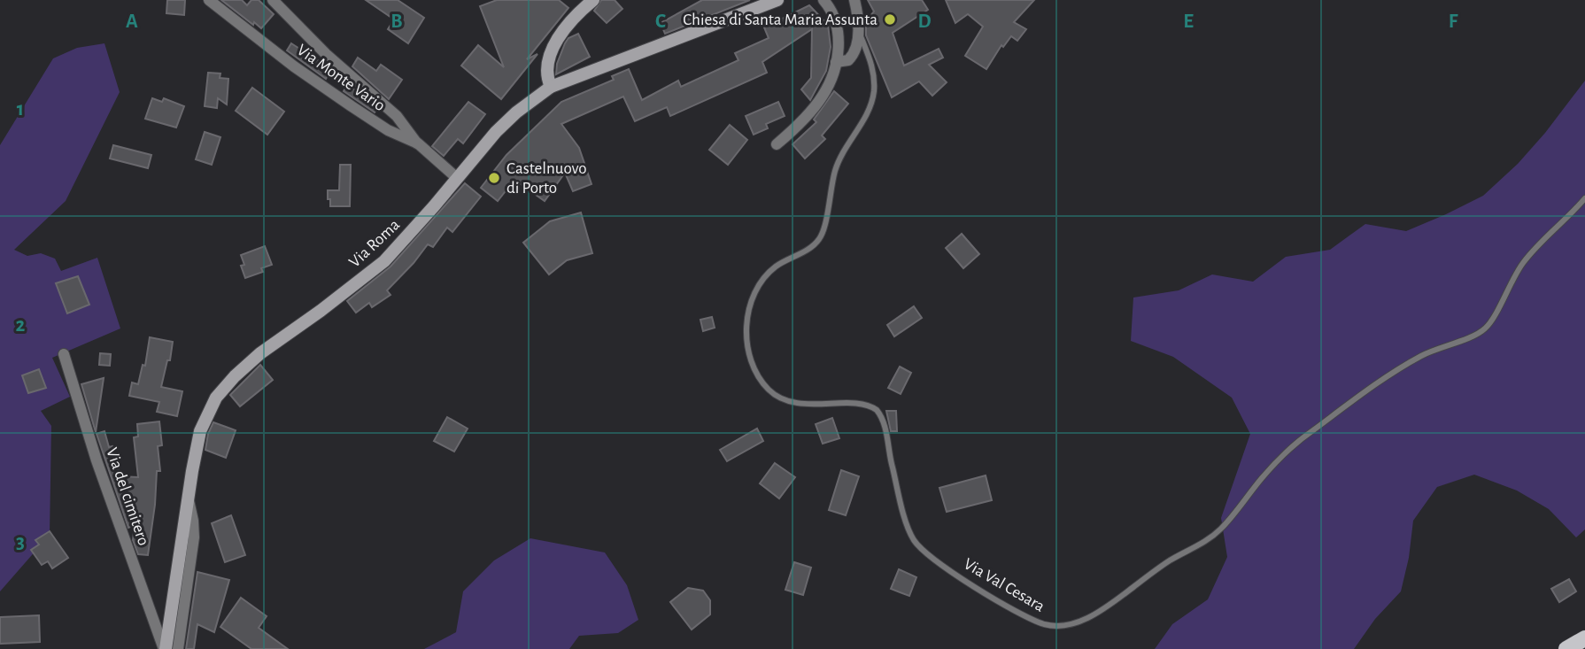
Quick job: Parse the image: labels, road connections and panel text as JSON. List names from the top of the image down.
{
  "streets": {
    "main road": ["Via Roma"],
    "street": ["Via Monte Vario", "Via del cimitero"],
    "lane": ["Via Val Cesara"]
  },
  "crossings": [
    ["Via Monte Vario", "Via Roma"],
    ["Via Roma", "Via del cimitero"]
  ],
  "places": ["Chiesa di Santa Maria Assunta", "Castelnuovo di Porto"],
  "grid": {
    "columns": [
      "A",
      "B",
      "C",
      "D",
      "E",
      "F"
    ],
    "rows": ["1", "2", "3"]
  }
}
